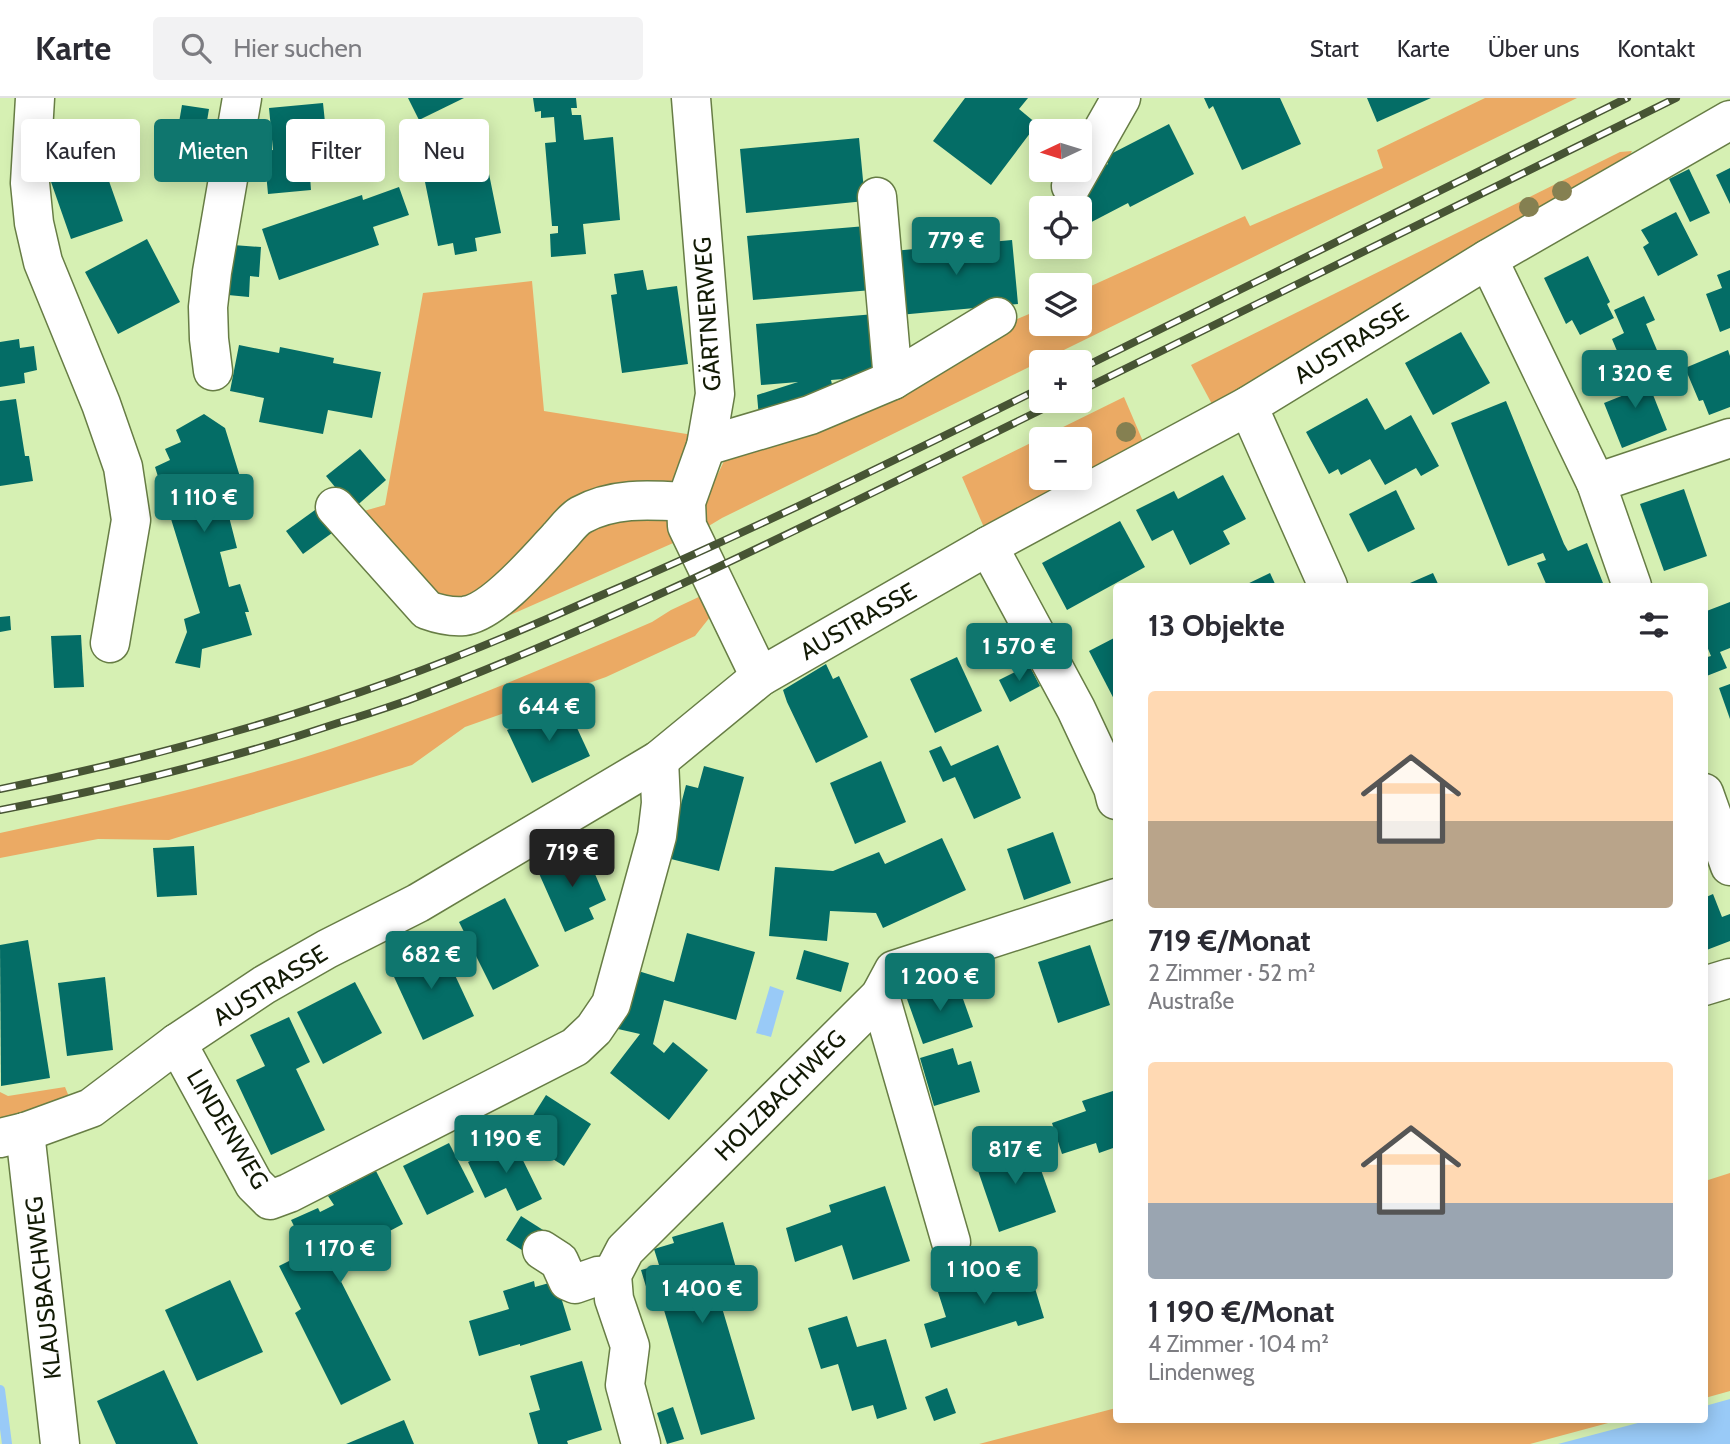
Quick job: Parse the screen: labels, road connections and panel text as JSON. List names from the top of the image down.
{
  "streets": {
    "street": [
      "GÄRTNERWEG",
      "AUSTRASSE",
      "HOLZBACHWEG",
      "LINDENWEG",
      "KLAUSBACHWEG"
    ]
  },
  "crossings": [
    ["GÄRTNERWEG", "AUSTRASSE"],
    ["AUSTRASSE", "LINDENWEG"],
    ["AUSTRASSE", "KLAUSBACHWEG"]
  ],
  "north": "left",
  "page": {
    "header": "Karte",
    "search": "Hier suchen",
    "nav": [
      "Start",
      "Karte",
      "Über uns",
      "Kontakt"
    ],
    "map_buttons": ["+", "−"],
    "chip": [
      "Kaufen",
      "Mieten",
      "Filter",
      "Neu"
    ],
    "price": [
      "779 €",
      "1 320 €",
      "1 110 €",
      "1 570 €",
      "644 €",
      "719 €",
      "682 €",
      "1 200 €",
      "1 190 €",
      "817 €",
      "1 170 €",
      "1 100 €",
      "1 400 €"
    ],
    "heading": "13 Objekte",
    "list": [
      {
        "name": "719 €/Monat",
        "note": "2 Zimmer · 52 m² · Austraße"
      },
      {
        "name": "1 190 €/Monat",
        "note": "4 Zimmer · 104 m² · Lindenweg"
      }
    ]
  }
}
